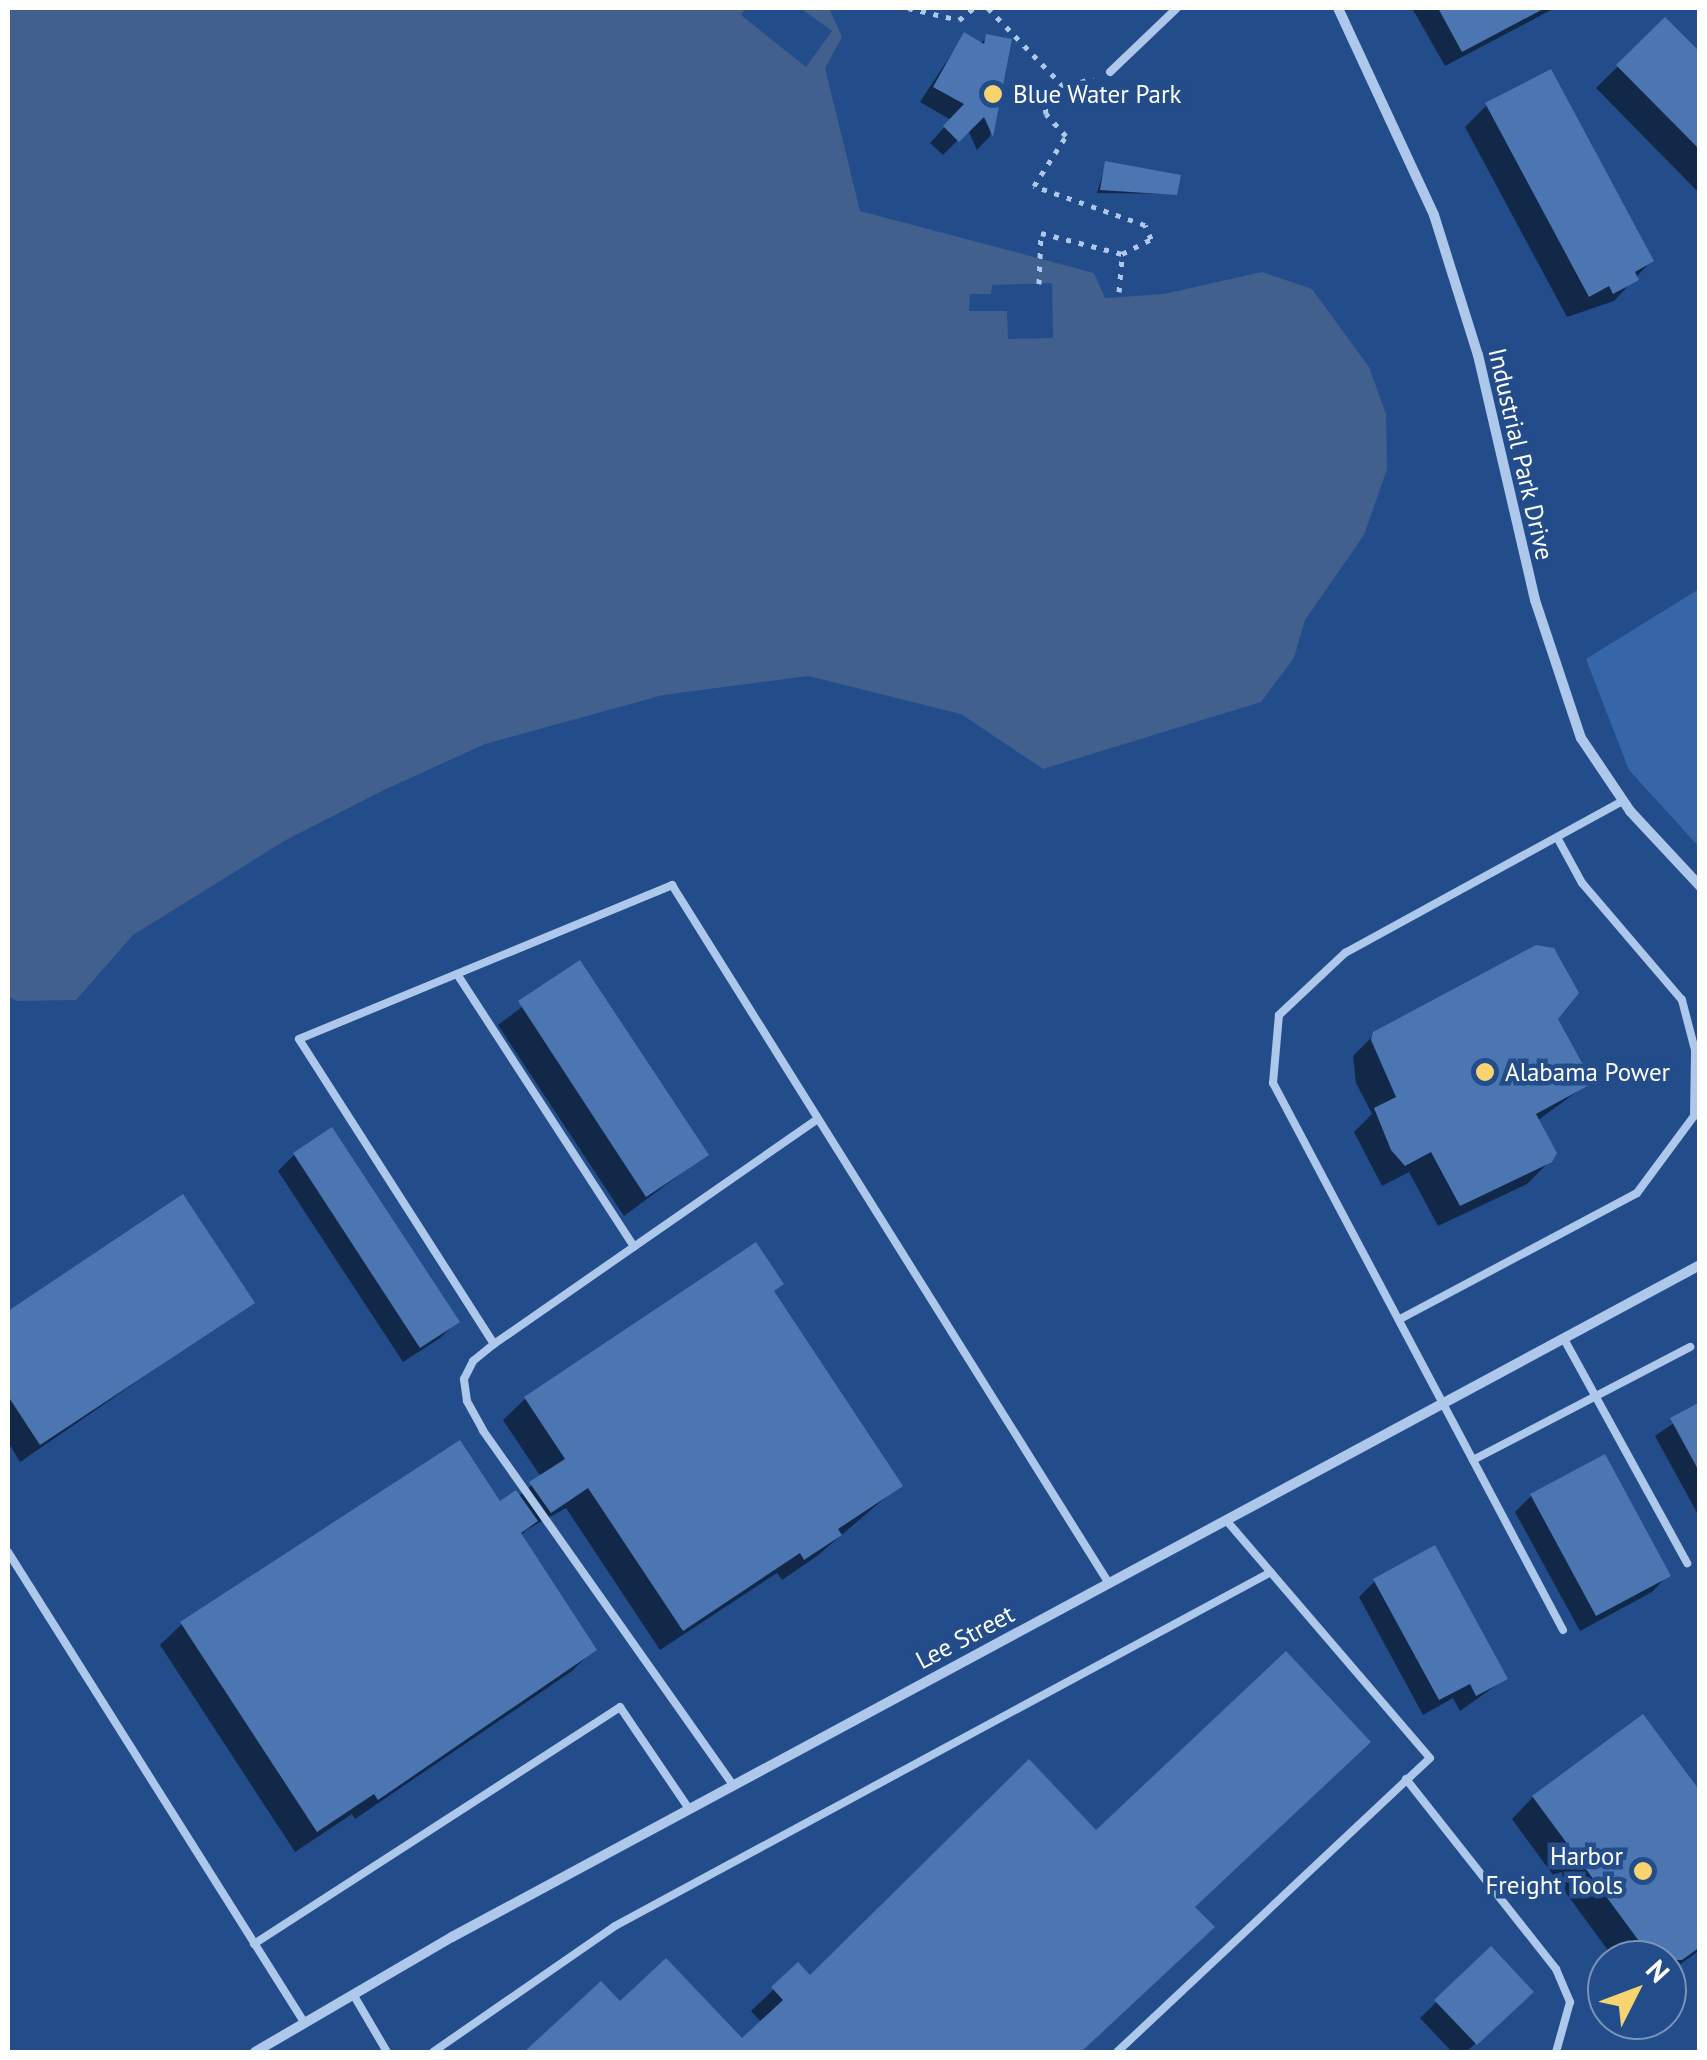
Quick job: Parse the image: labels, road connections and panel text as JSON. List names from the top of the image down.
{
  "streets": {
    "street": ["Industrial Park Drive", "Lee Street"]
  },
  "places": ["Blue Water Park", "Alabama Power", "Harbor Freight Tools"],
  "north": "top right"
}
